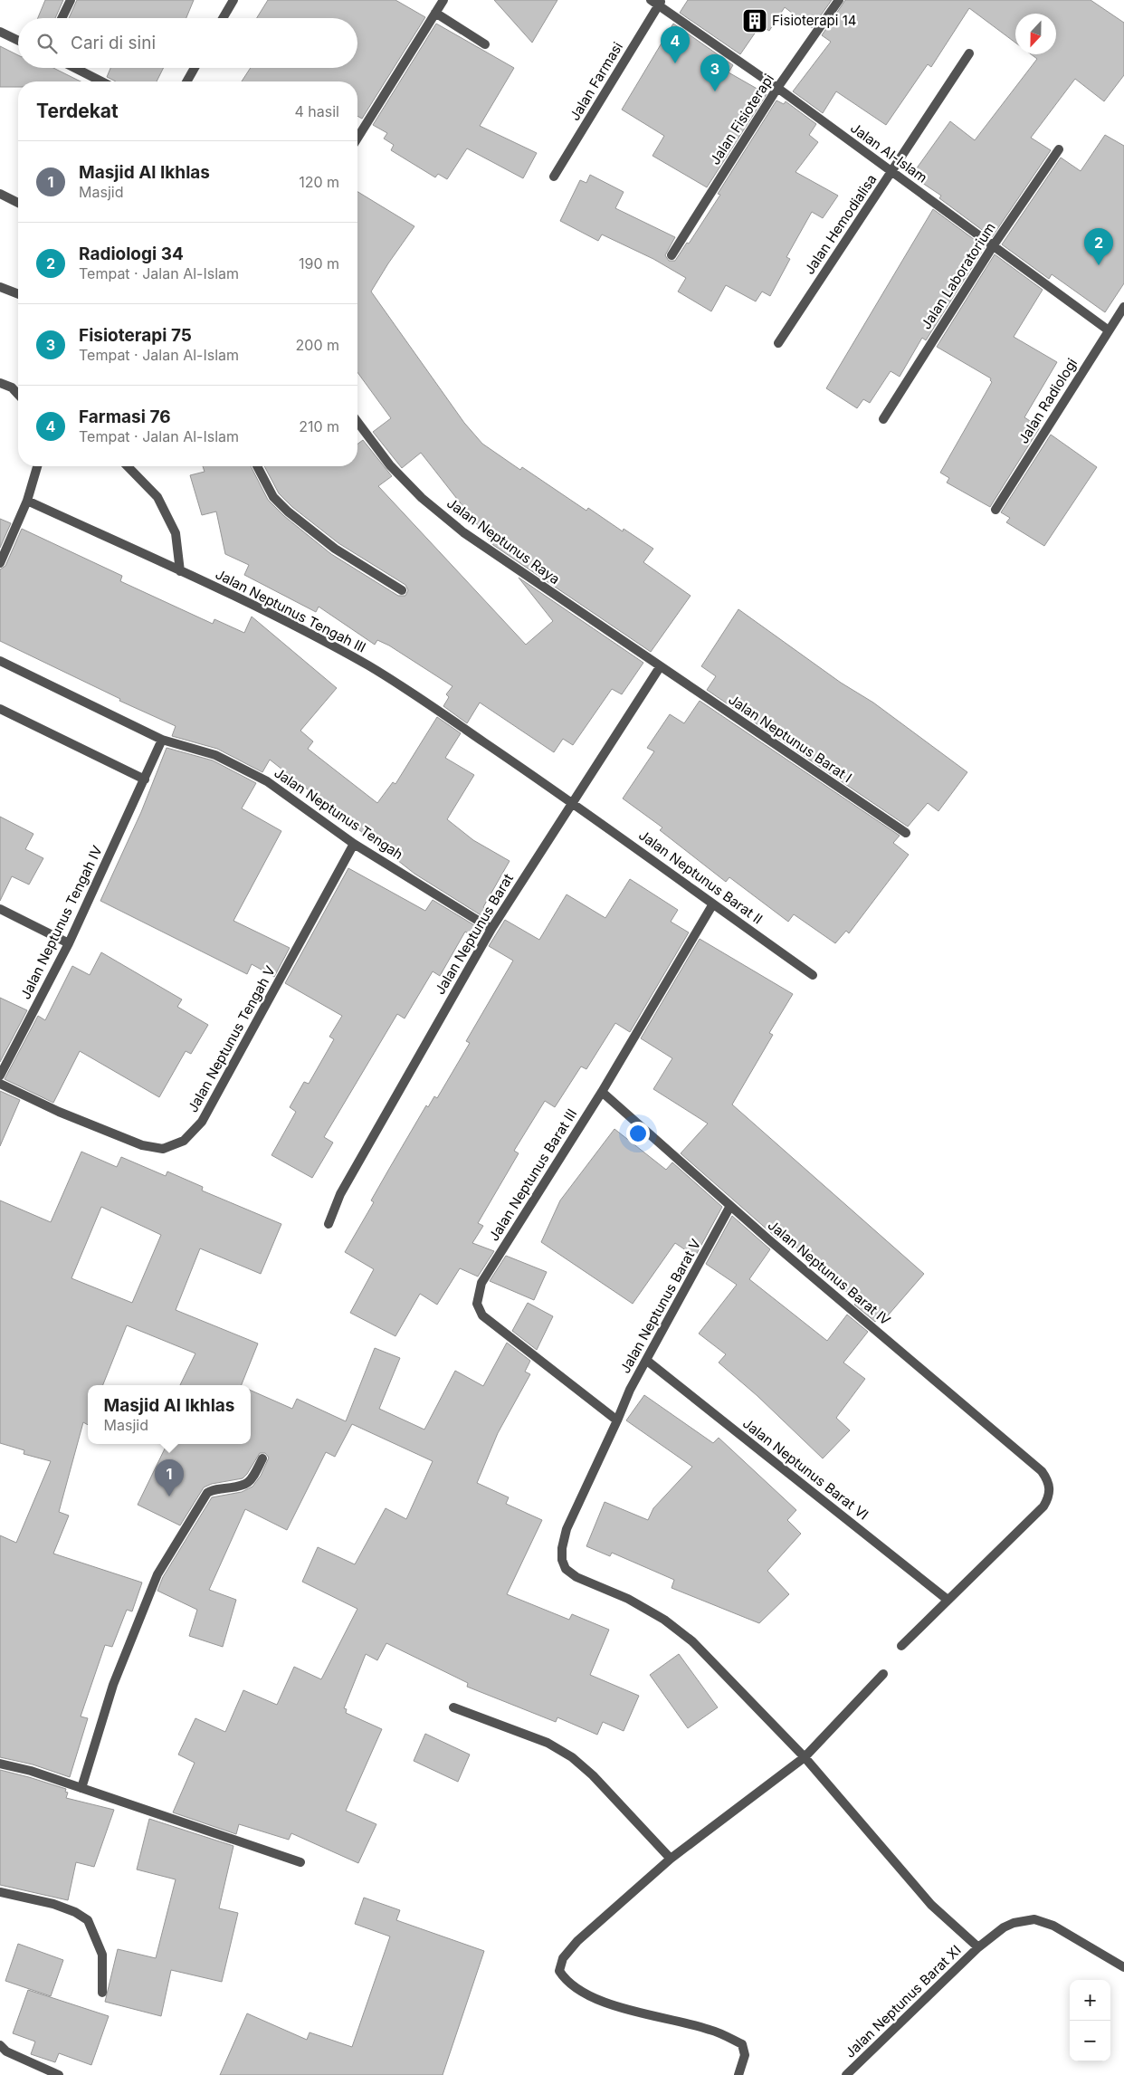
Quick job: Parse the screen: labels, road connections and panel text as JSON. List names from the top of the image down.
{
  "streets": {
    "street": [
      "Jalan Farmasi",
      "Jalan Fisioterapi",
      "Jalan Al-Islam",
      "Jalan Hemodialisa",
      "Jalan Laboratorium",
      "Jalan Radiologi",
      "Jalan Neptunus Raya",
      "Jalan Neptunus Tengah III",
      "Jalan Neptunus Barat I",
      "Jalan Neptunus Tengah",
      "Jalan Neptunus Barat II",
      "Jalan Neptunus Tengah IV",
      "Jalan Neptunus Barat",
      "Jalan Neptunus Tengah V",
      "Jalan Neptunus Barat III",
      "Jalan Neptunus Barat IV",
      "Jalan Neptunus Barat V",
      "Jalan Neptunus Barat VI",
      "Jalan Neptunus Barat XI"
    ]
  },
  "crossings": [
    ["Jalan Farmasi", "Jalan Al-Islam"],
    ["Jalan Fisioterapi", "Jalan Al-Islam"],
    ["Jalan Al-Islam", "Jalan Hemodialisa"],
    ["Jalan Al-Islam", "Jalan Laboratorium"],
    ["Jalan Al-Islam", "Jalan Radiologi"],
    ["Jalan Neptunus Raya", "Jalan Neptunus Barat I"],
    ["Jalan Neptunus Raya", "Jalan Neptunus Barat"],
    ["Jalan Neptunus Tengah III", "Jalan Neptunus Barat II"],
    ["Jalan Neptunus Tengah III", "Jalan Neptunus Barat"],
    ["Jalan Neptunus Barat I", "Jalan Neptunus Barat"],
    ["Jalan Neptunus Tengah", "Jalan Neptunus Barat"],
    ["Jalan Neptunus Tengah", "Jalan Neptunus Tengah V"],
    ["Jalan Neptunus Barat II", "Jalan Neptunus Barat"],
    ["Jalan Neptunus Barat II", "Jalan Neptunus Barat III"],
    ["Jalan Neptunus Barat III", "Jalan Neptunus Barat IV"],
    ["Jalan Neptunus Barat III", "Jalan Neptunus Barat V"],
    ["Jalan Neptunus Barat IV", "Jalan Neptunus Barat V"],
    ["Jalan Neptunus Barat IV", "Jalan Neptunus Barat VI"],
    ["Jalan Neptunus Barat V", "Jalan Neptunus Barat VI"]
  ],
  "places": {
    "building": ["Fisioterapi 14"]
  },
  "north": "bottom",
  "page": {
    "search": "Cari di sini",
    "pins": [
      "4",
      "3",
      "2",
      "1"
    ],
    "heading": ["Terdekat", "4 hasil"],
    "list": [
      {
        "mark": "1",
        "name": "Masjid Al Ikhlas",
        "note": "Masjid",
        "value": "120 m"
      },
      {
        "mark": "2",
        "name": "Radiologi 34",
        "note": "Tempat · Jalan Al-Islam",
        "value": "190 m"
      },
      {
        "mark": "3",
        "name": "Fisioterapi 75",
        "note": "Tempat · Jalan Al-Islam",
        "value": "200 m"
      },
      {
        "mark": "4",
        "name": "Farmasi 76",
        "note": "Tempat · Jalan Al-Islam",
        "value": "210 m"
      }
    ],
    "popup": ["Masjid Al Ikhlas", "Masjid"],
    "map_buttons": ["+", "−"]
  }
}
